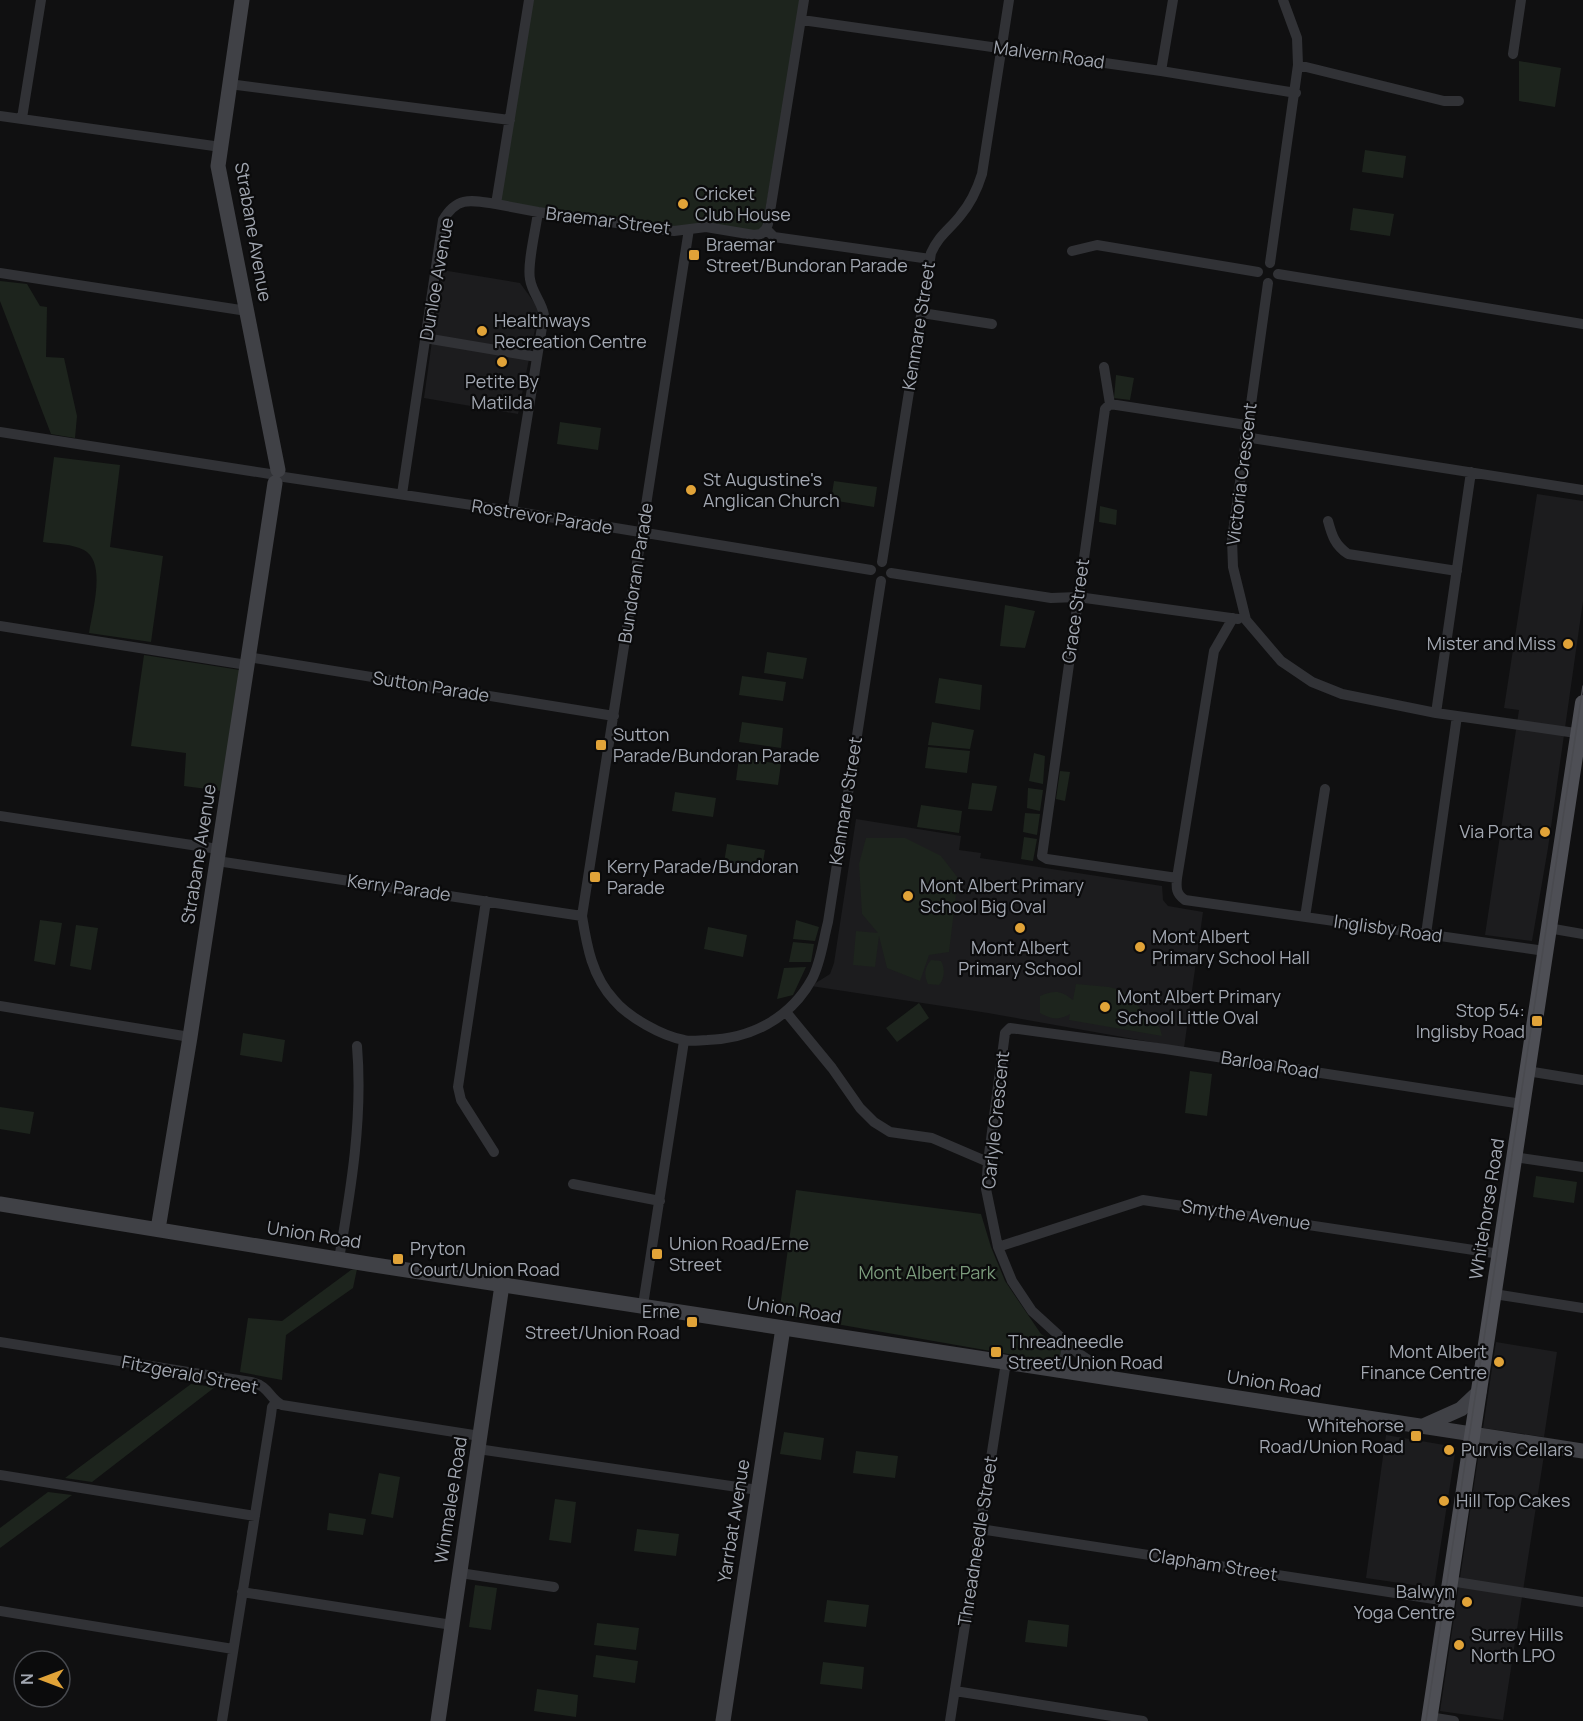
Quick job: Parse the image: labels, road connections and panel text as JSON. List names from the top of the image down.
{
  "streets": {
    "main road": ["Whitehorse Road"],
    "street": [
      "Malvern Road",
      "Braemar Street",
      "Strabane Avenue",
      "Dunloe Avenue",
      "Kenmare Street",
      "Victoria Crescent",
      "Rostrevor Parade",
      "Bundoran Parade",
      "Grace Street",
      "Sutton Parade",
      "Kerry Parade",
      "Inglisby Road",
      "Barloa Road",
      "Carlyle Crescent",
      "Smythe Avenue",
      "Union Road",
      "Fitzgerald Street",
      "Winmalee Road",
      "Yarrbat Avenue",
      "Threadneedle Street",
      "Clapham Street"
    ]
  },
  "crossings": [
    ["Malvern Road", "Kenmare Street"],
    ["Braemar Street", "Dunloe Avenue"],
    ["Braemar Street", "Kenmare Street"],
    ["Braemar Street", "Bundoran Parade"],
    ["Strabane Avenue", "Rostrevor Parade"],
    ["Strabane Avenue", "Sutton Parade"],
    ["Strabane Avenue", "Kerry Parade"],
    ["Strabane Avenue", "Union Road"],
    ["Dunloe Avenue", "Rostrevor Parade"],
    ["Kenmare Street", "Rostrevor Parade"],
    ["Kenmare Street", "Bundoran Parade"],
    ["Victoria Crescent", "Whitehorse Road"],
    ["Rostrevor Parade", "Bundoran Parade"],
    ["Bundoran Parade", "Sutton Parade"],
    ["Bundoran Parade", "Kerry Parade"],
    ["Grace Street", "Inglisby Road"],
    ["Inglisby Road", "Whitehorse Road"],
    ["Barloa Road", "Carlyle Crescent"],
    ["Barloa Road", "Whitehorse Road"],
    ["Carlyle Crescent", "Smythe Avenue"],
    ["Carlyle Crescent", "Union Road"],
    ["Whitehorse Road", "Smythe Avenue"],
    ["Whitehorse Road", "Union Road"],
    ["Whitehorse Road", "Clapham Street"],
    ["Union Road", "Winmalee Road"],
    ["Union Road", "Yarrbat Avenue"],
    ["Union Road", "Threadneedle Street"],
    ["Fitzgerald Street", "Winmalee Road"],
    ["Fitzgerald Street", "Yarrbat Avenue"],
    ["Threadneedle Street", "Clapham Street"]
  ],
  "parks": ["Mont Albert Park"],
  "places": {
    "other": [
      "Cricket Club House",
      "Healthways Recreation Centre",
      "Petite By Matilda",
      "St Augustine's Anglican Church",
      "Mister and Miss",
      "Via Porta",
      "Mont Albert Primary School Big Oval",
      "Mont Albert Primary School",
      "Mont Albert Primary School Hall",
      "Mont Albert Primary School Little Oval",
      "Mont Albert Finance Centre",
      "Purvis Cellars",
      "Hill Top Cakes",
      "Balwyn Yoga Centre",
      "Surrey Hills North LPO"
    ],
    "transit": [
      "Braemar Street/Bundoran Parade",
      "Sutton Parade/Bundoran Parade",
      "Kerry Parade/Bundoran Parade",
      "Stop 54: Inglisby Road",
      "Union Road/Erne Street",
      "Pryton Court/Union Road",
      "Erne Street/Union Road",
      "Threadneedle Street/Union Road",
      "Whitehorse Road/Union Road"
    ]
  },
  "north": "left"
}
